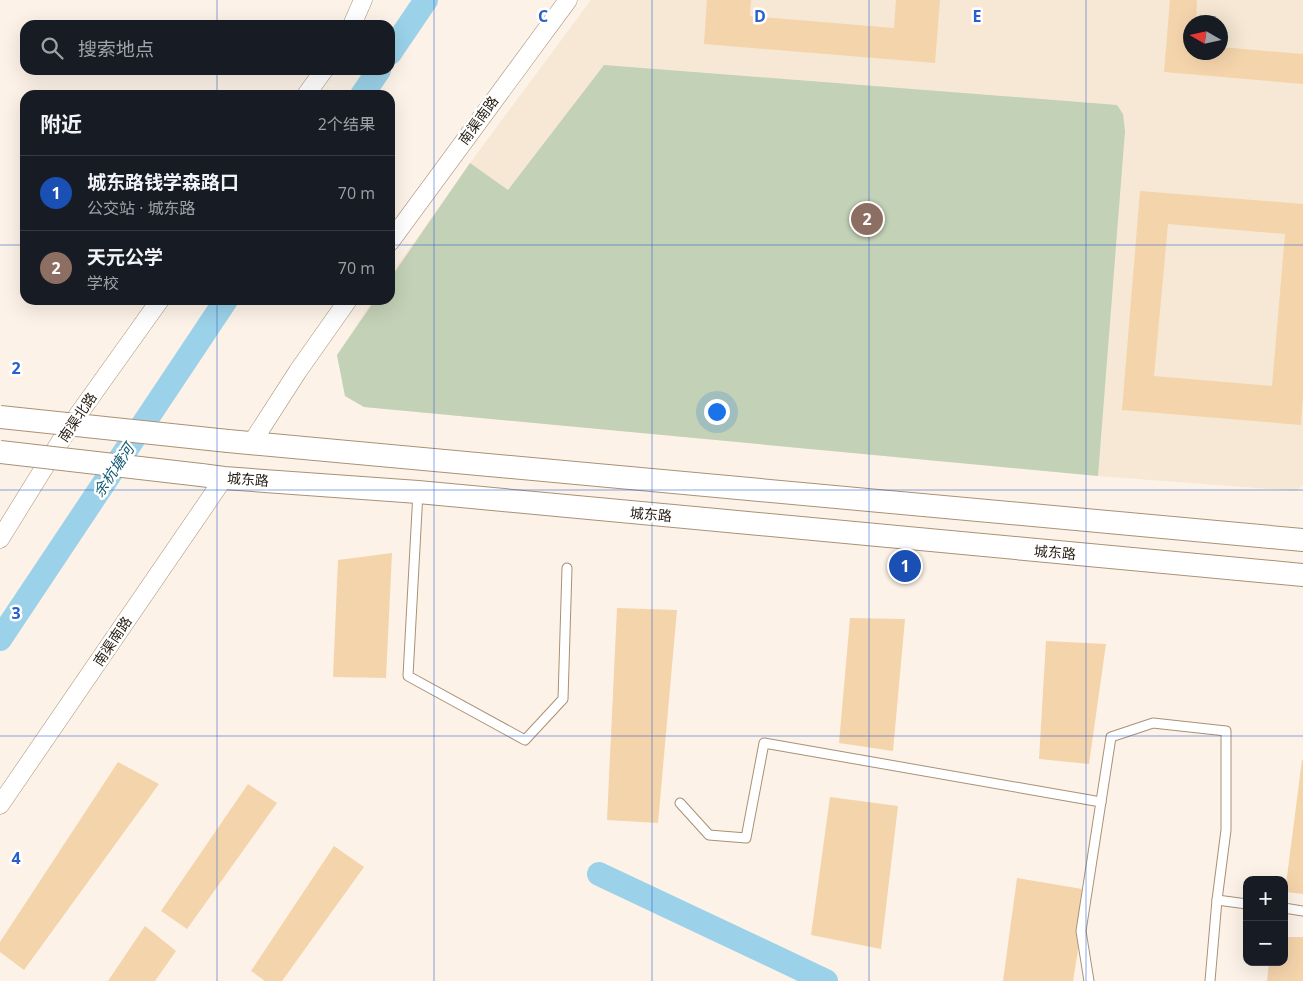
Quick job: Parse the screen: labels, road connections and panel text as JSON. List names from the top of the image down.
{
  "streets": {
    "street": ["南渠南路", "南渠北路", "城东路"]
  },
  "crossings": [
    ["南渠南路", "城东路"]
  ],
  "water": ["余杭塘河"],
  "north": "left",
  "page": {
    "search": "搜索地点",
    "heading": ["附近", "2个结果"],
    "list": [
      {
        "mark": "1",
        "name": "城东路钱学森路口",
        "note": "公交站 · 城东路",
        "value": "70 m"
      },
      {
        "mark": "2",
        "name": "天元公学",
        "note": "学校",
        "value": "70 m"
      }
    ],
    "pins": ["2", "1"],
    "map_buttons": ["+", "−"]
  },
  "grid": {
    "columns": ["C", "D", "E"],
    "rows": ["2", "3", "4"]
  }
}
